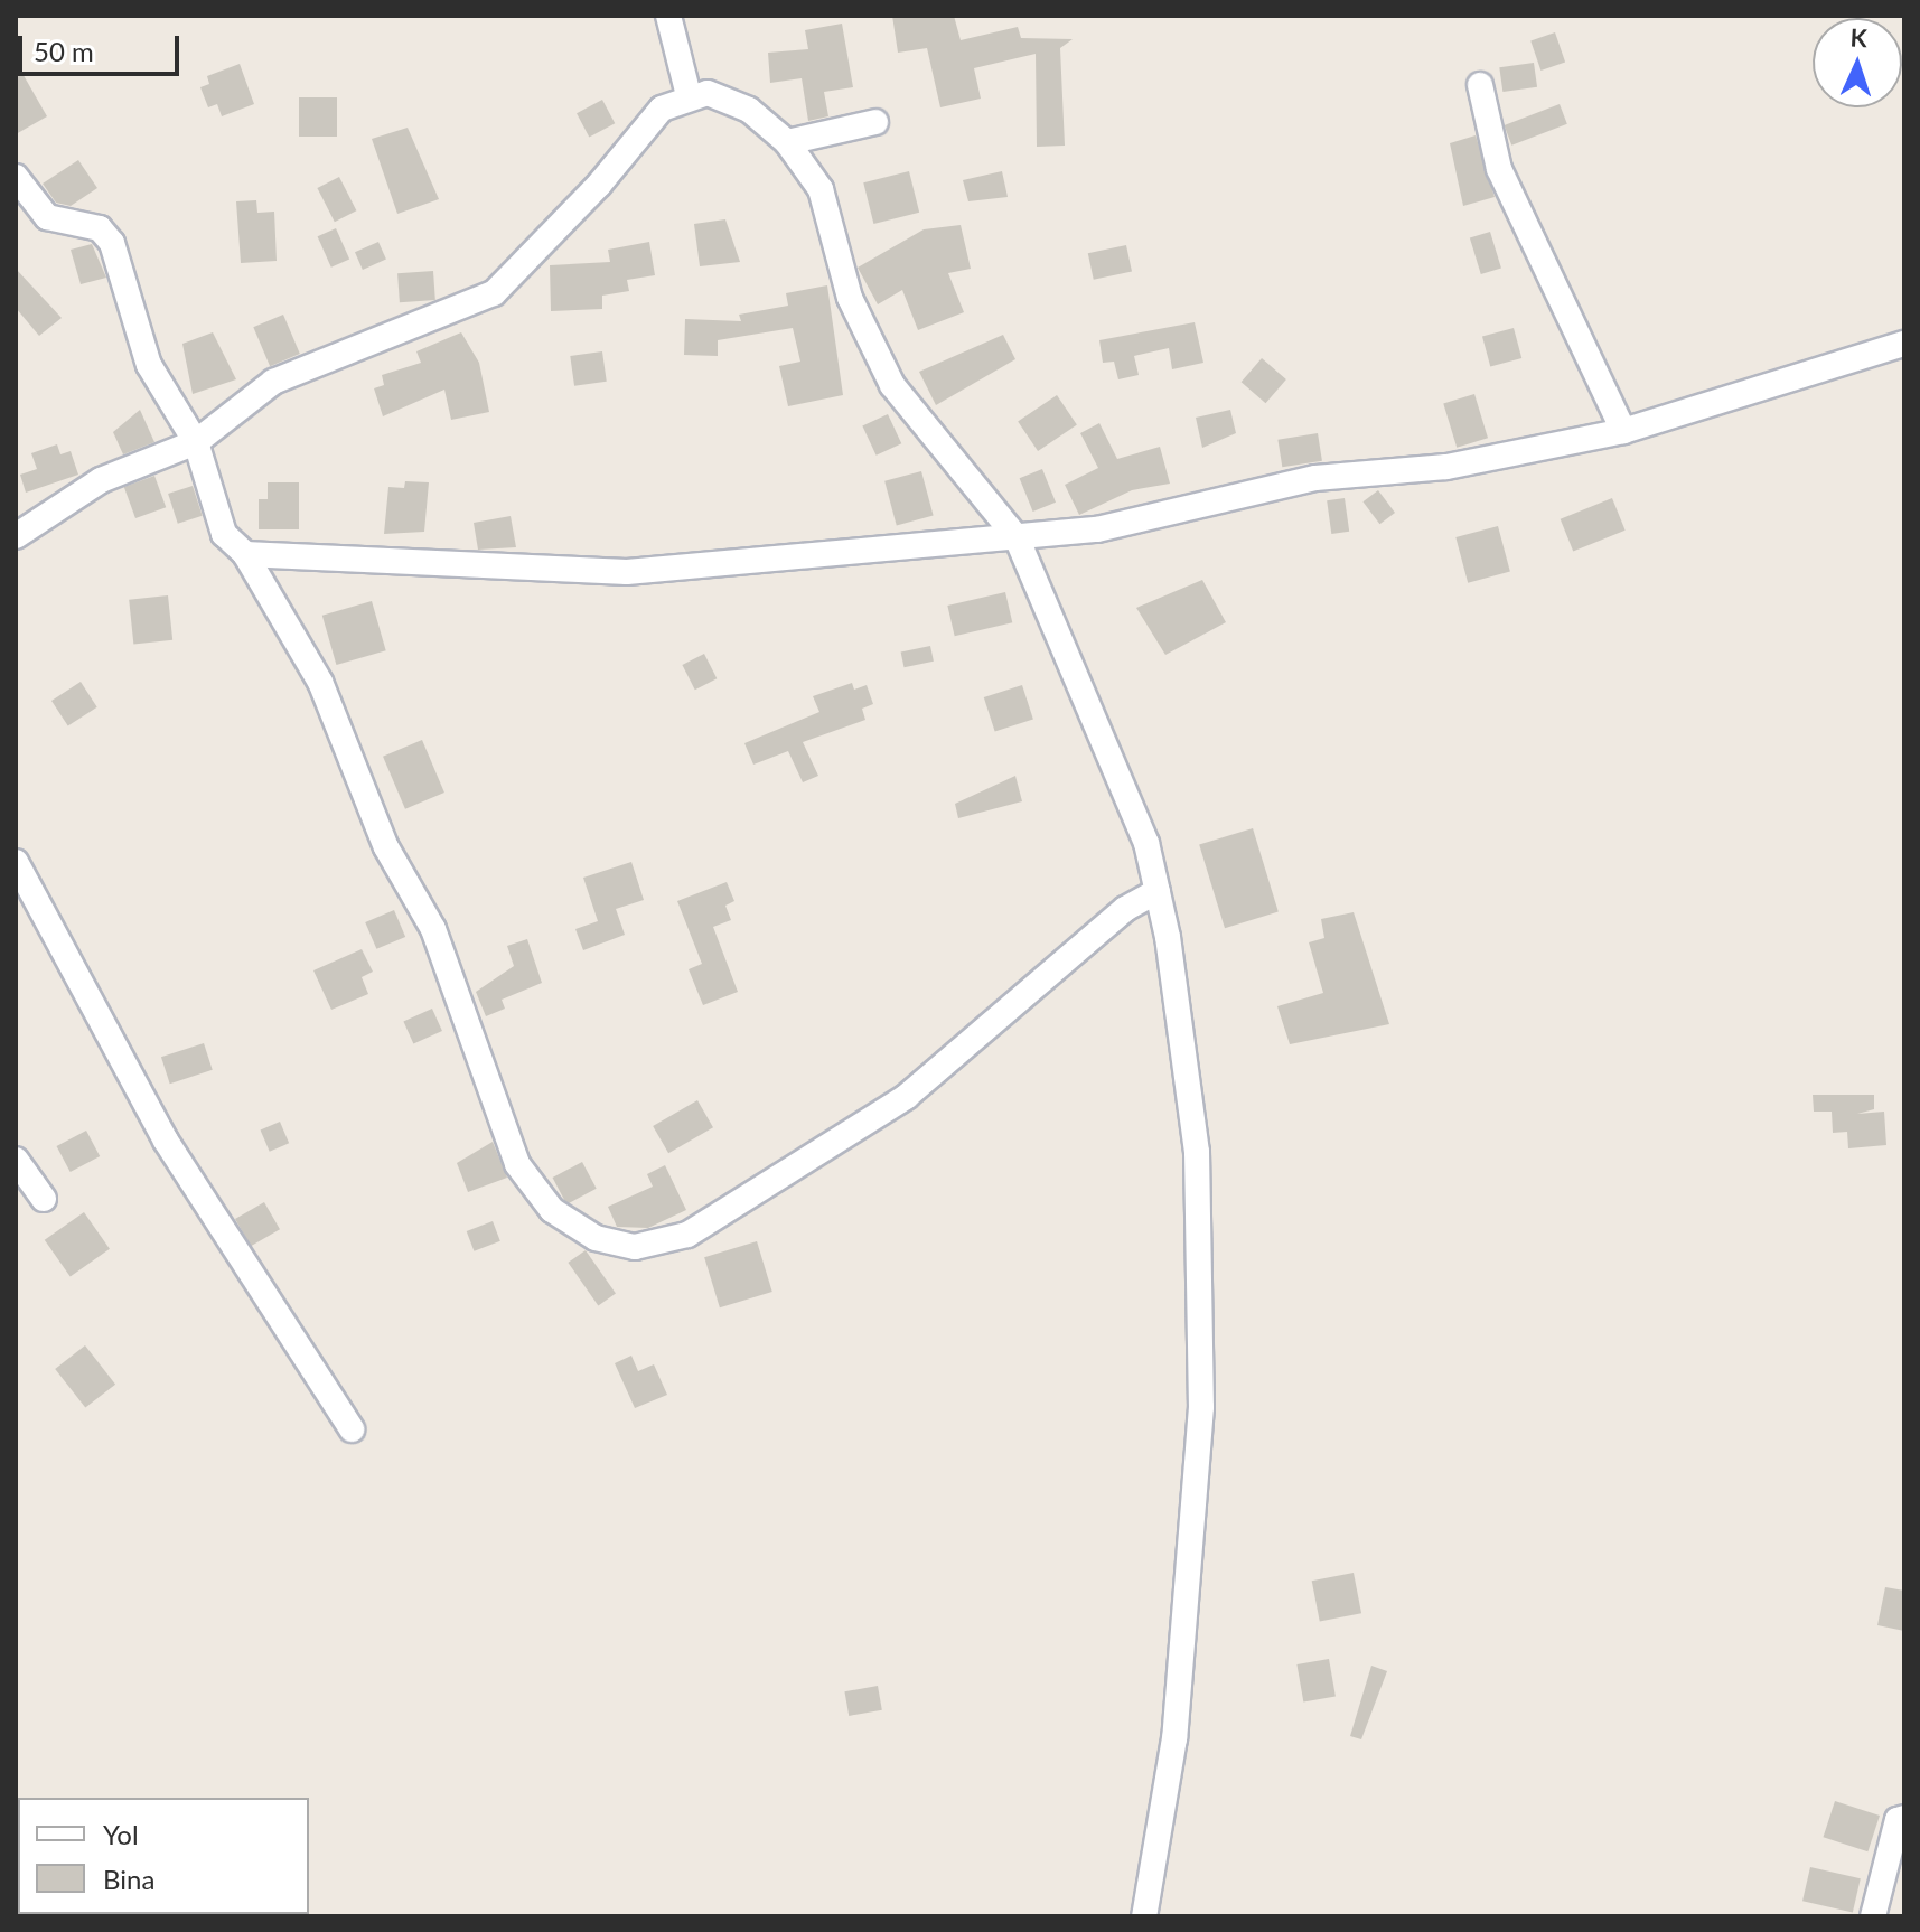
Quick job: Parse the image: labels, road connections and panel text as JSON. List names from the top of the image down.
{
  "legend": ["Yol", "Bina"],
  "scale_bar": "50 m",
  "north": "top"
}
